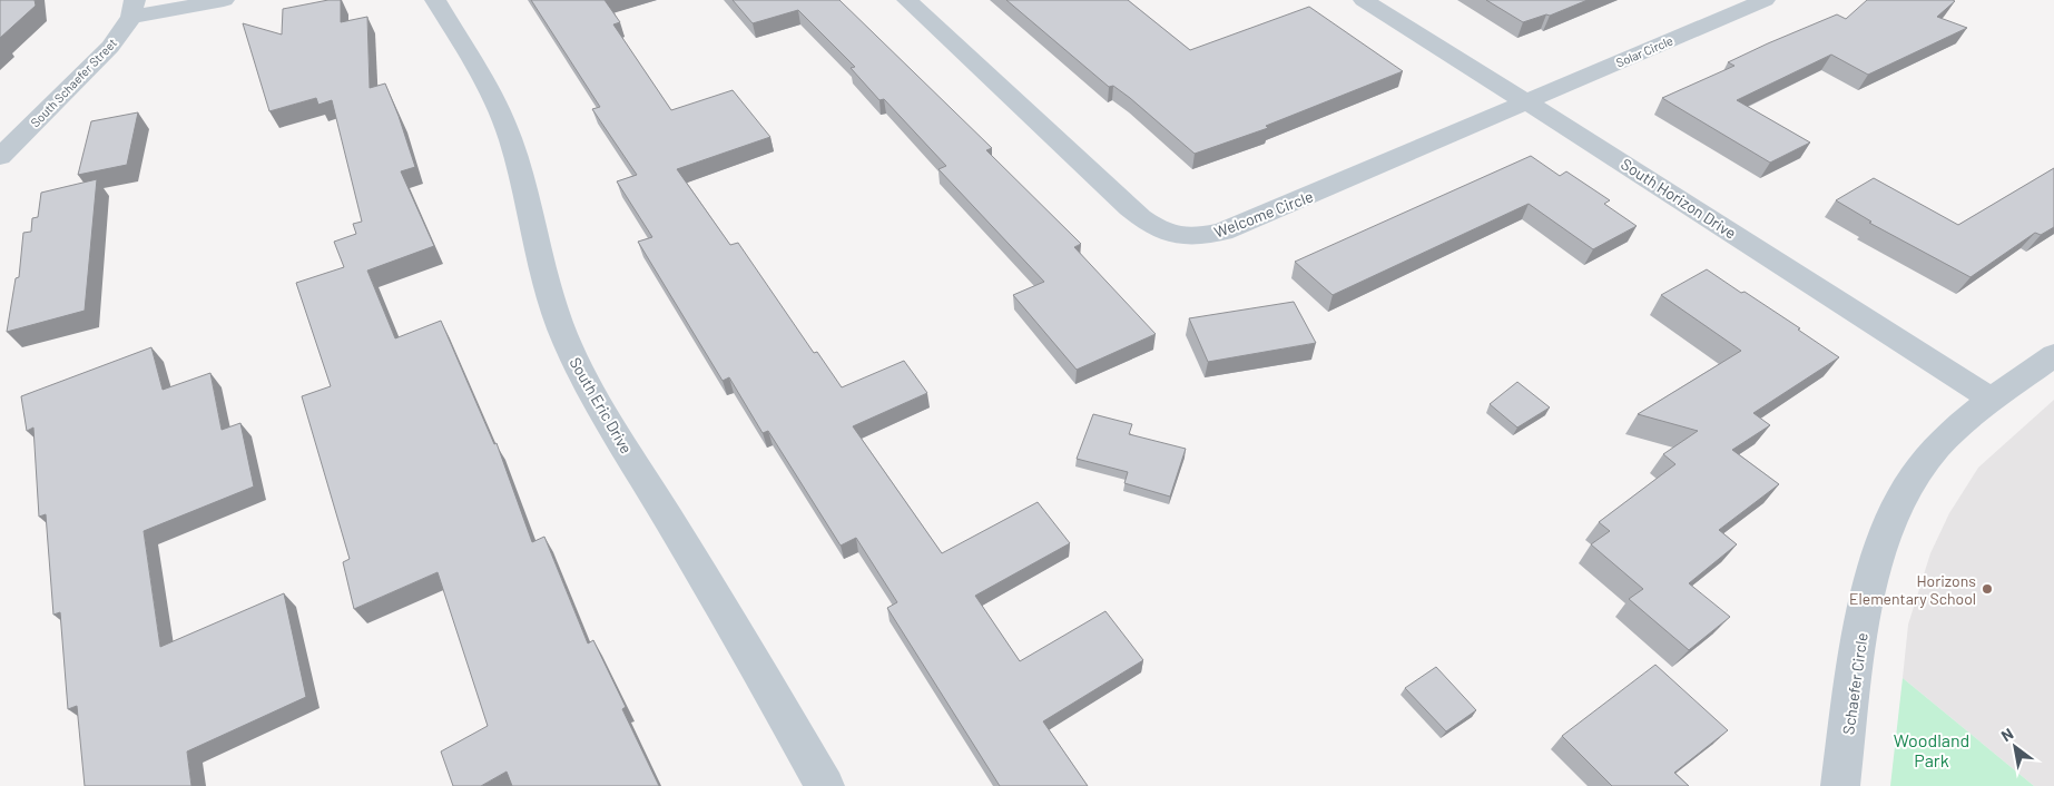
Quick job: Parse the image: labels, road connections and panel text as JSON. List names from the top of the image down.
{
  "streets": {
    "street": [
      "Solar Circle",
      "South Schaefer Street",
      "South Horizon Drive",
      "Welcome Circle",
      "South Eric Drive",
      "Schaefer Circle"
    ]
  },
  "crossings": [
    ["Solar Circle", "South Horizon Drive"],
    ["Solar Circle", "Welcome Circle"],
    ["South Horizon Drive", "Welcome Circle"],
    ["South Horizon Drive", "Schaefer Circle"]
  ],
  "parks": ["Woodland Park"],
  "places": ["Horizons Elementary School"],
  "north": "top left"
}
